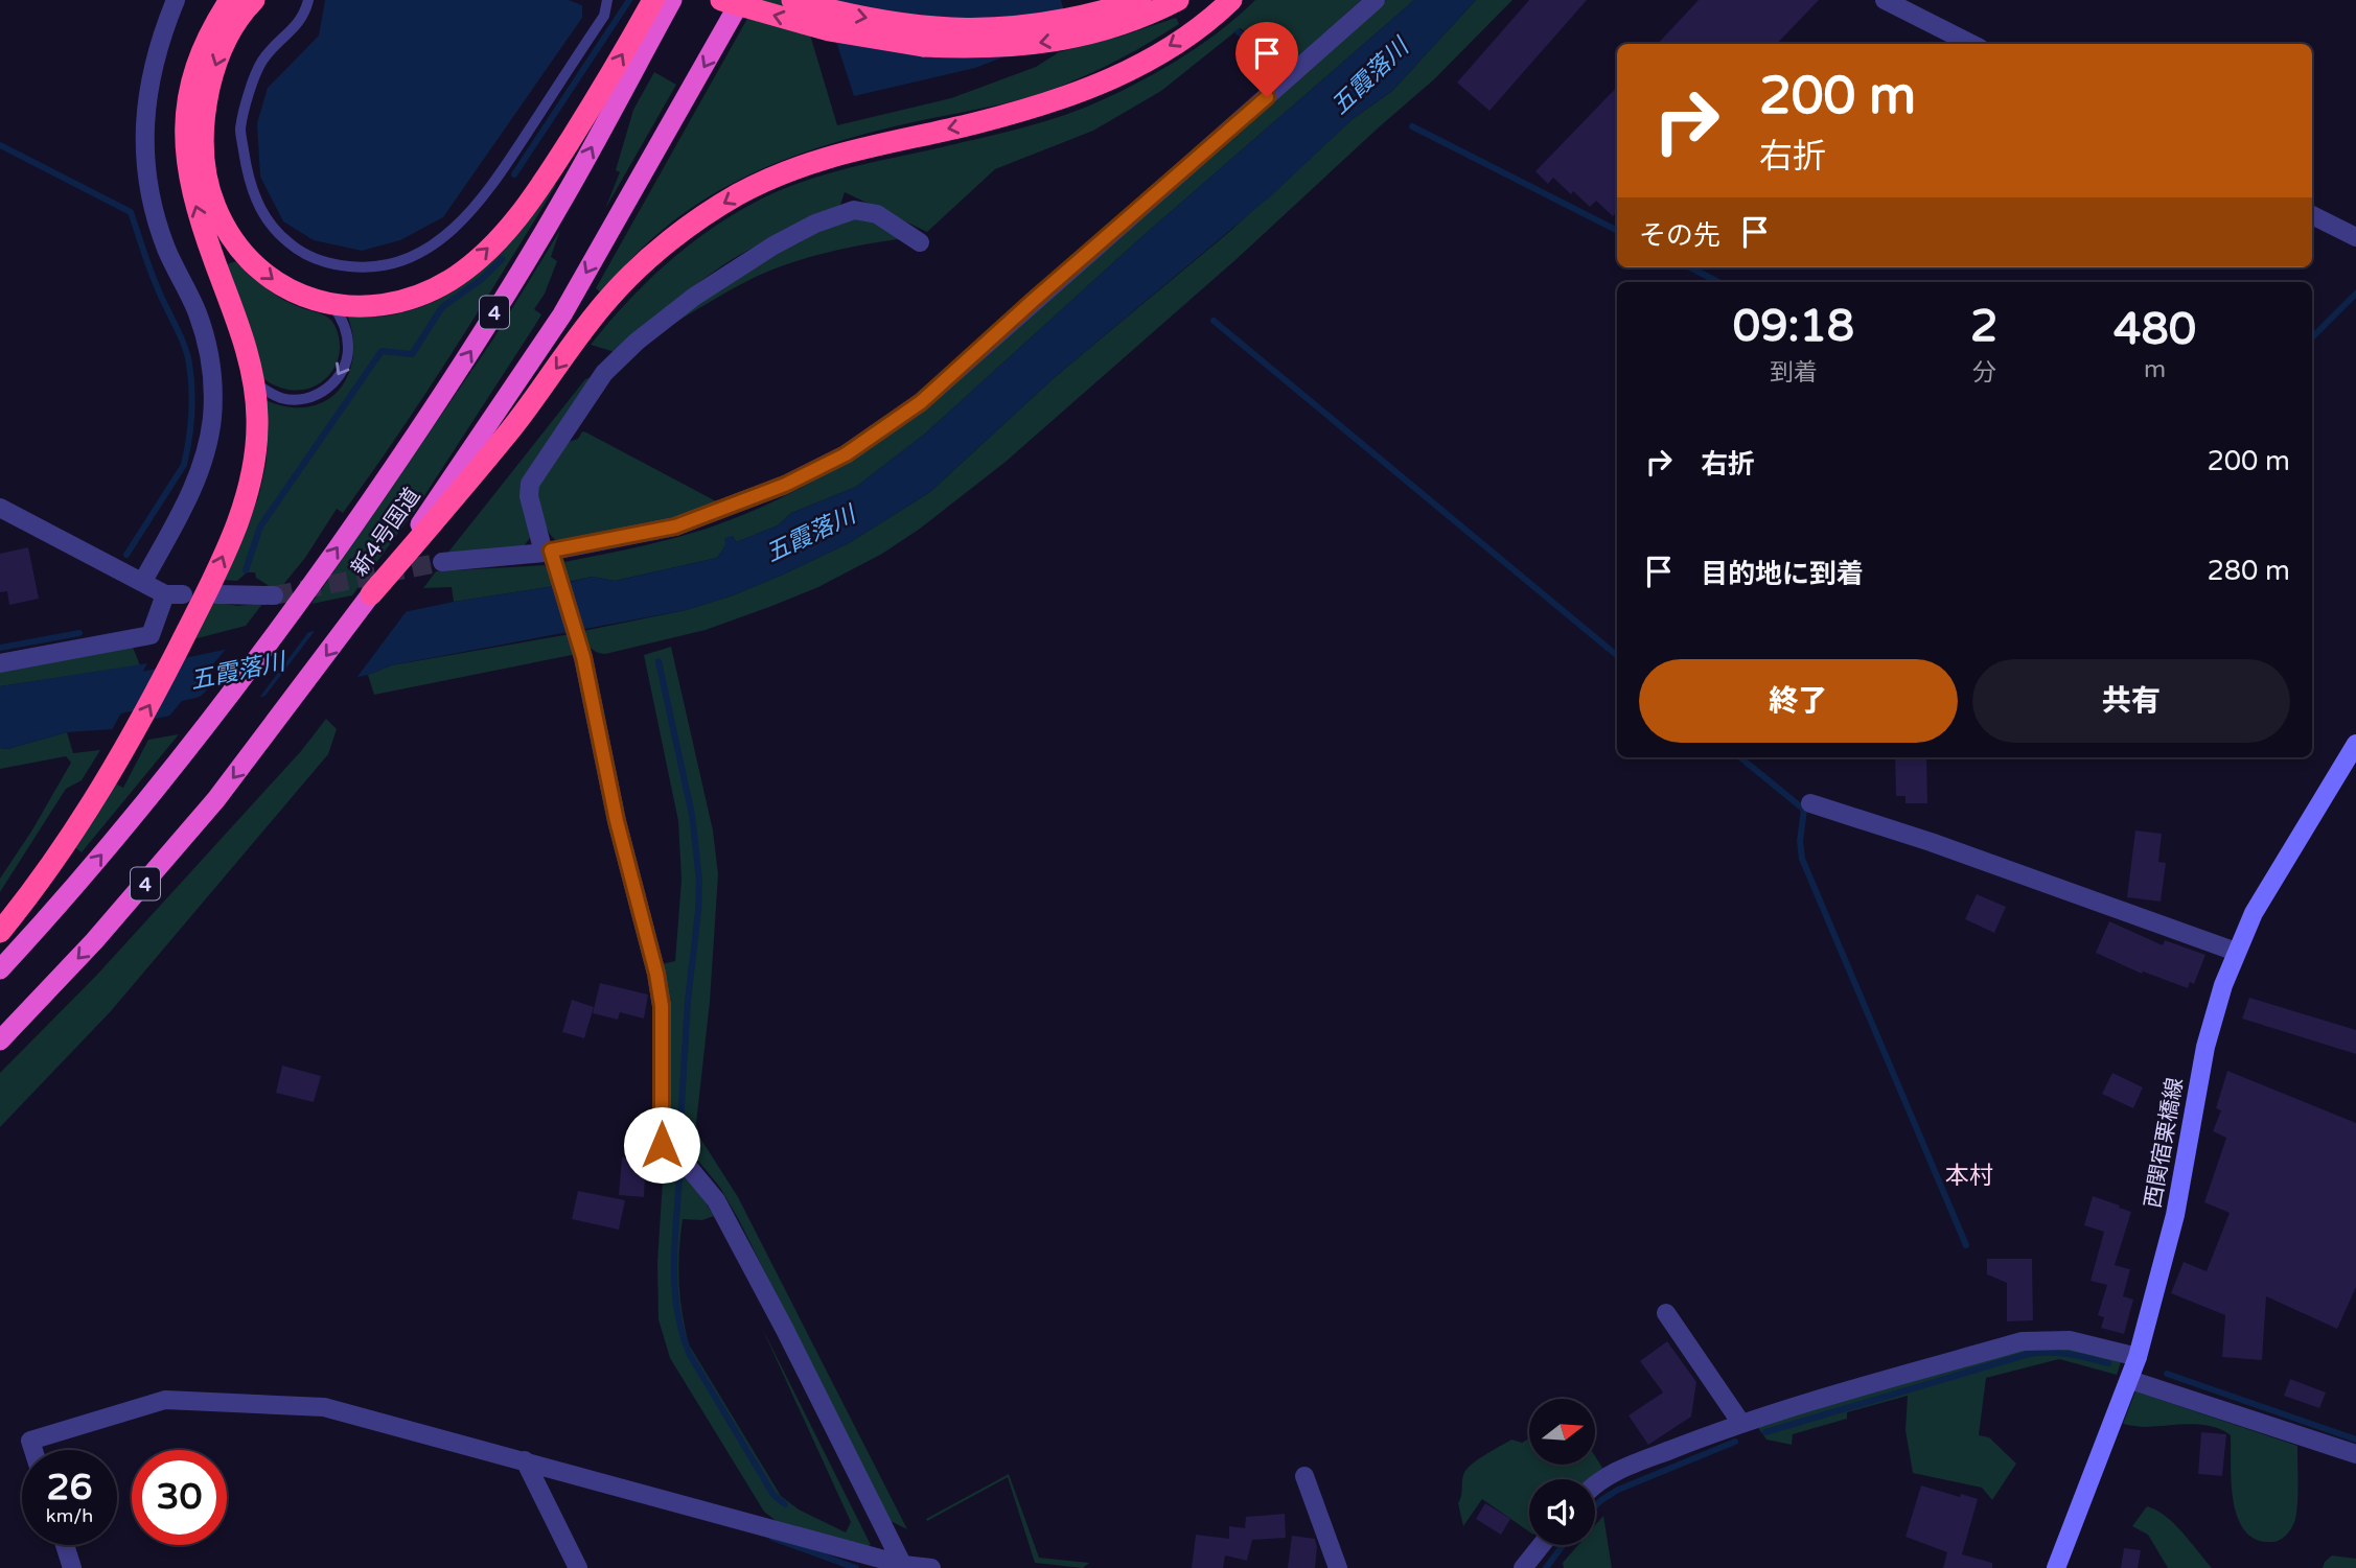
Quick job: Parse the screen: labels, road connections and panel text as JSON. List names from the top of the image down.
{
  "streets": {
    "highway": ["4", "新4号国道"],
    "main road": ["西関宿栗橋線"]
  },
  "districts": ["本村"],
  "water": ["五霞落川"],
  "north": "right",
  "page": {
    "turn": ["200 m", "右折"],
    "then": "その先",
    "eta": [
      "09:18",
      "到着",
      "2",
      "分",
      "480",
      "m"
    ],
    "list": [
      {
        "name": "右折",
        "value": "200 m"
      },
      {
        "name": "目的地に到着",
        "value": "280 m"
      }
    ],
    "buttons": ["終了", "共有"],
    "speed": "26 km/h",
    "limit": "30"
  }
}
